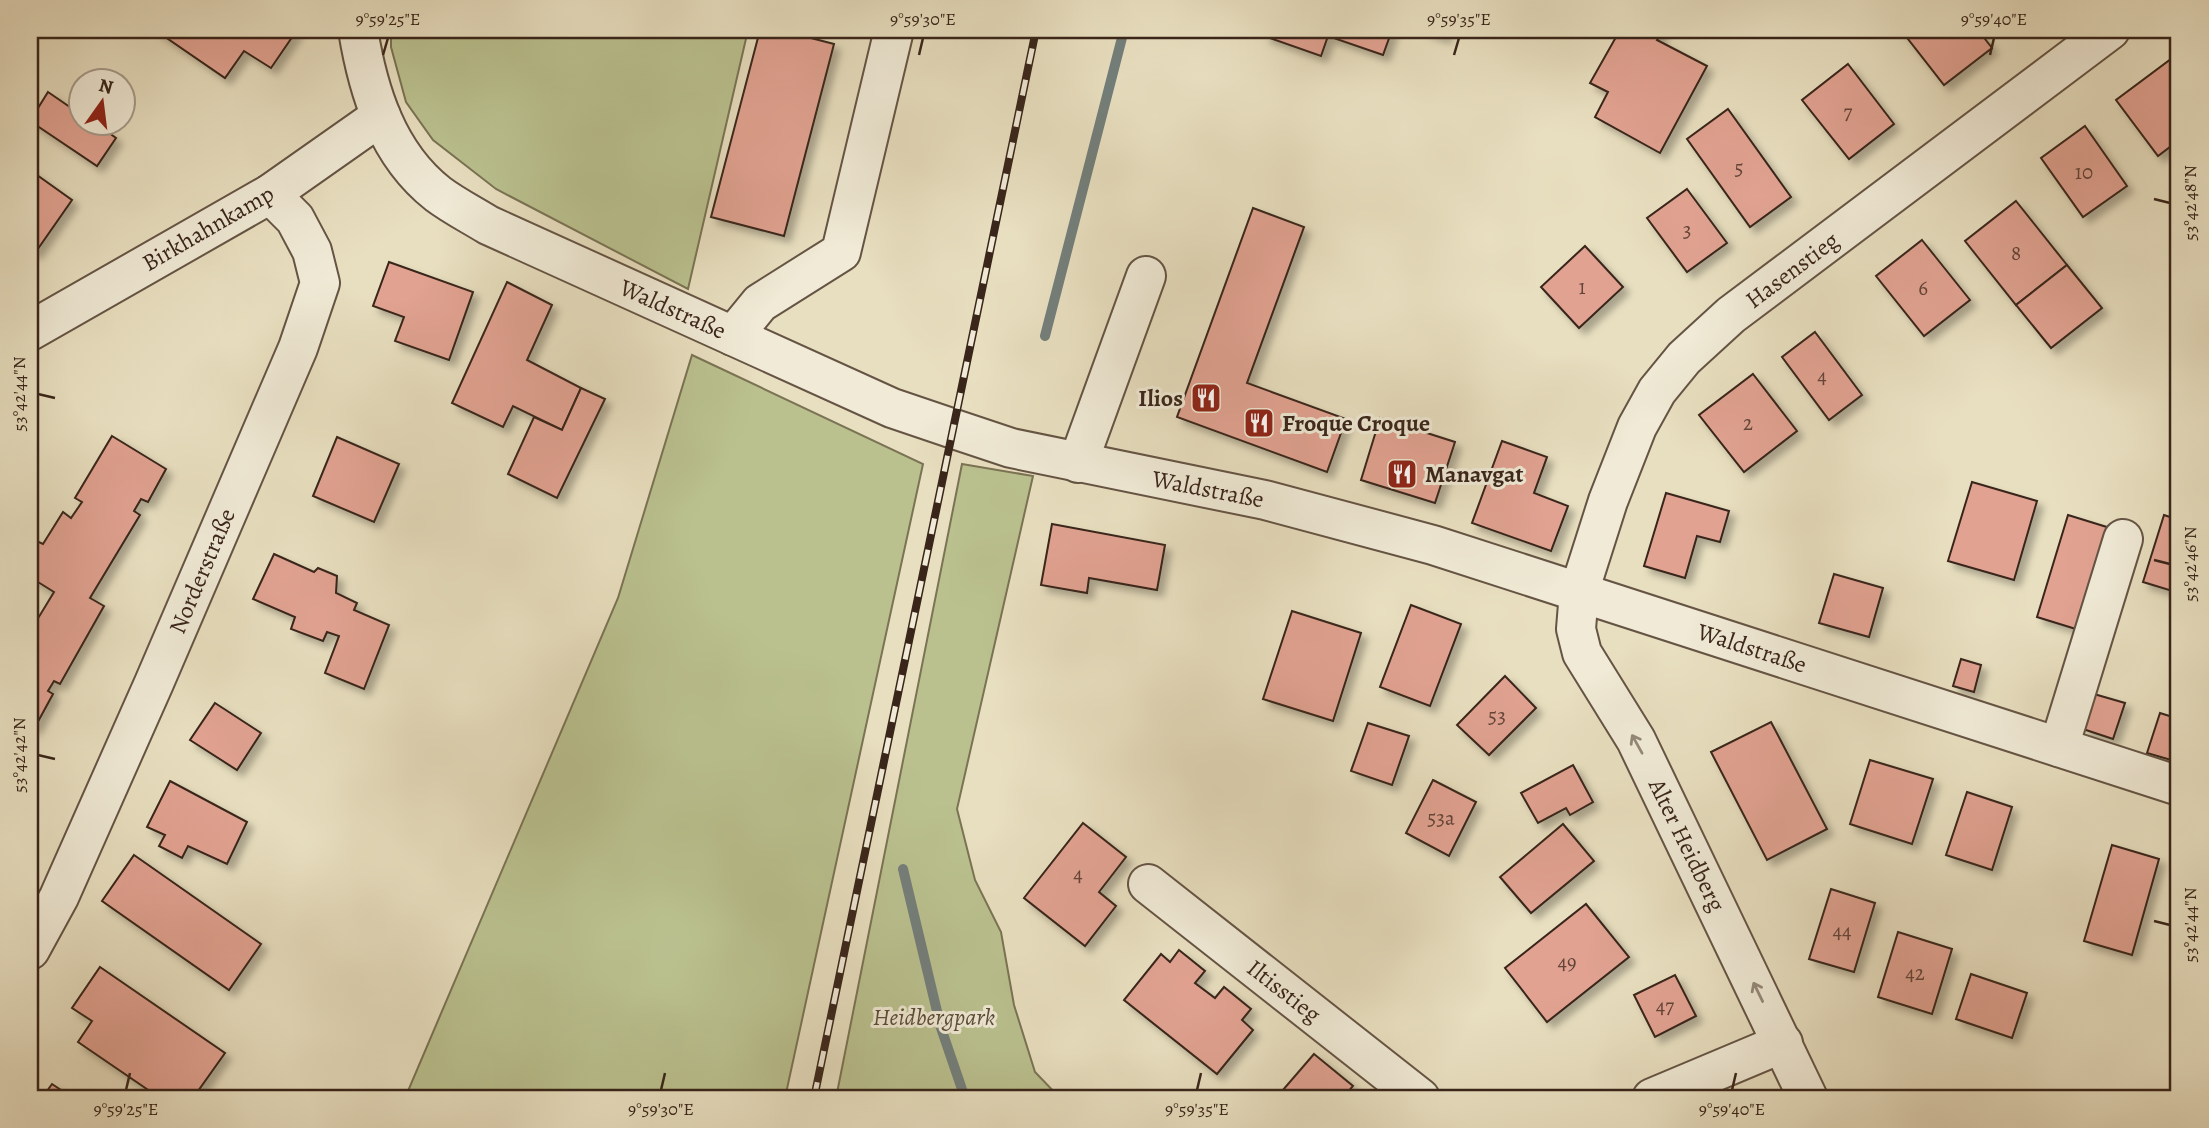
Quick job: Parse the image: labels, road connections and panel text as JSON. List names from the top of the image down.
{
  "streets": {
    "street": [
      "Birkhahnkamp",
      "Hasenstieg",
      "Waldstraße",
      "Norderstraße",
      "Alter Heidberg",
      "Iltisstieg"
    ]
  },
  "crossings": [
    ["Birkhahnkamp", "Waldstraße"],
    ["Birkhahnkamp", "Norderstraße"],
    ["Hasenstieg", "Waldstraße"],
    ["Hasenstieg", "Alter Heidberg"],
    ["Waldstraße", "Alter Heidberg"]
  ],
  "one_way": ["Alter Heidberg"],
  "parks": ["Heidbergpark"],
  "places": {
    "restaurant": ["Ilios", "Froque Croque", "Manavgat"]
  },
  "house_numbers": [
    "7",
    "5",
    "10",
    "3",
    "8",
    "1",
    "6",
    "4",
    "2",
    "53",
    "53a",
    "4",
    "44",
    "49",
    "42",
    "47"
  ],
  "north": "top",
  "coordinates": [
    "9°59'25\"E",
    "9°59'30\"E",
    "9°59'35\"E",
    "9°59'40\"E",
    "53°42'48\"N",
    "53°42'44\"N",
    "53°42'46\"N",
    "53°42'42\"N"
  ]
}
